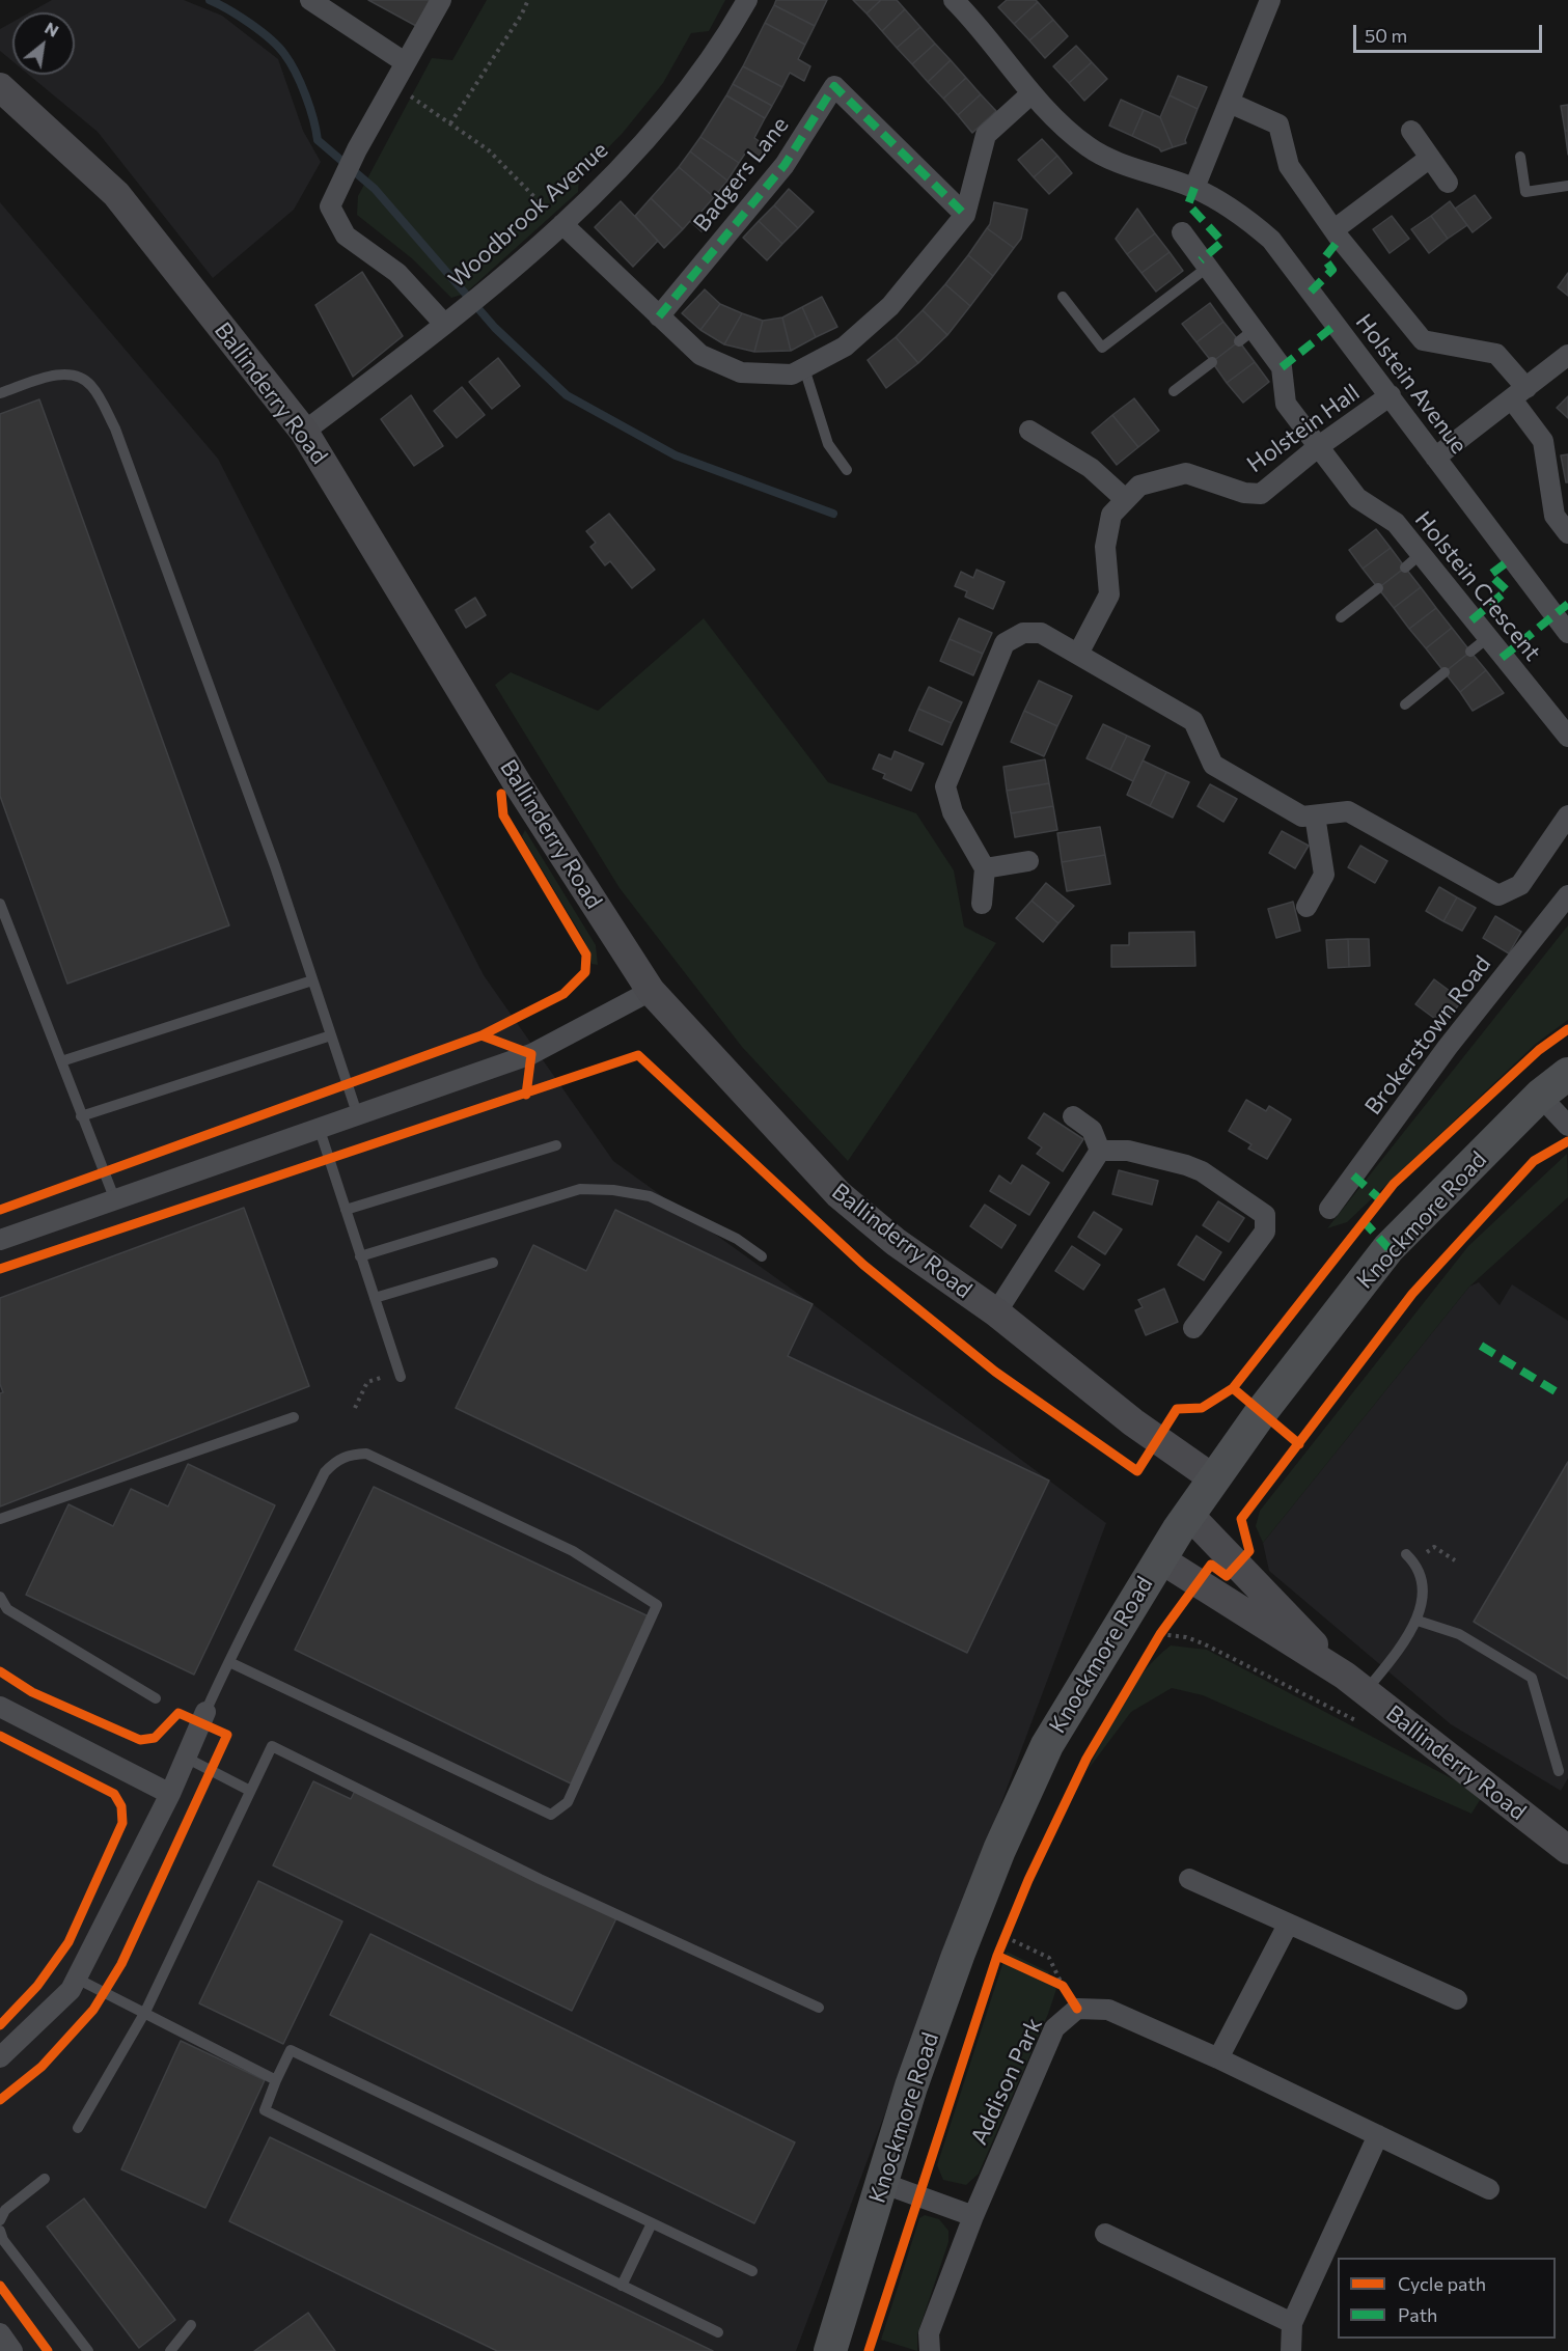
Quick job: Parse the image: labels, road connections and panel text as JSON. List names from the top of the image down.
{
  "streets": {
    "main road": ["Ballinderry Road", "Knockmore Road"],
    "street": [
      "Badgers Lane",
      "Woodbrook Avenue",
      "Holstein Avenue",
      "Holstein Hall",
      "Holstein Crescent",
      "Brokerstown Road",
      "Addison Park"
    ]
  },
  "crossings": [
    ["Woodbrook Avenue", "Ballinderry Road"],
    ["Holstein Avenue", "Holstein Hall"],
    ["Ballinderry Road", "Knockmore Road"],
    ["Holstein Hall", "Holstein Crescent"]
  ],
  "legend": ["Cycle path", "Path"],
  "scale_bar": "50 m",
  "north": "top right"
}
